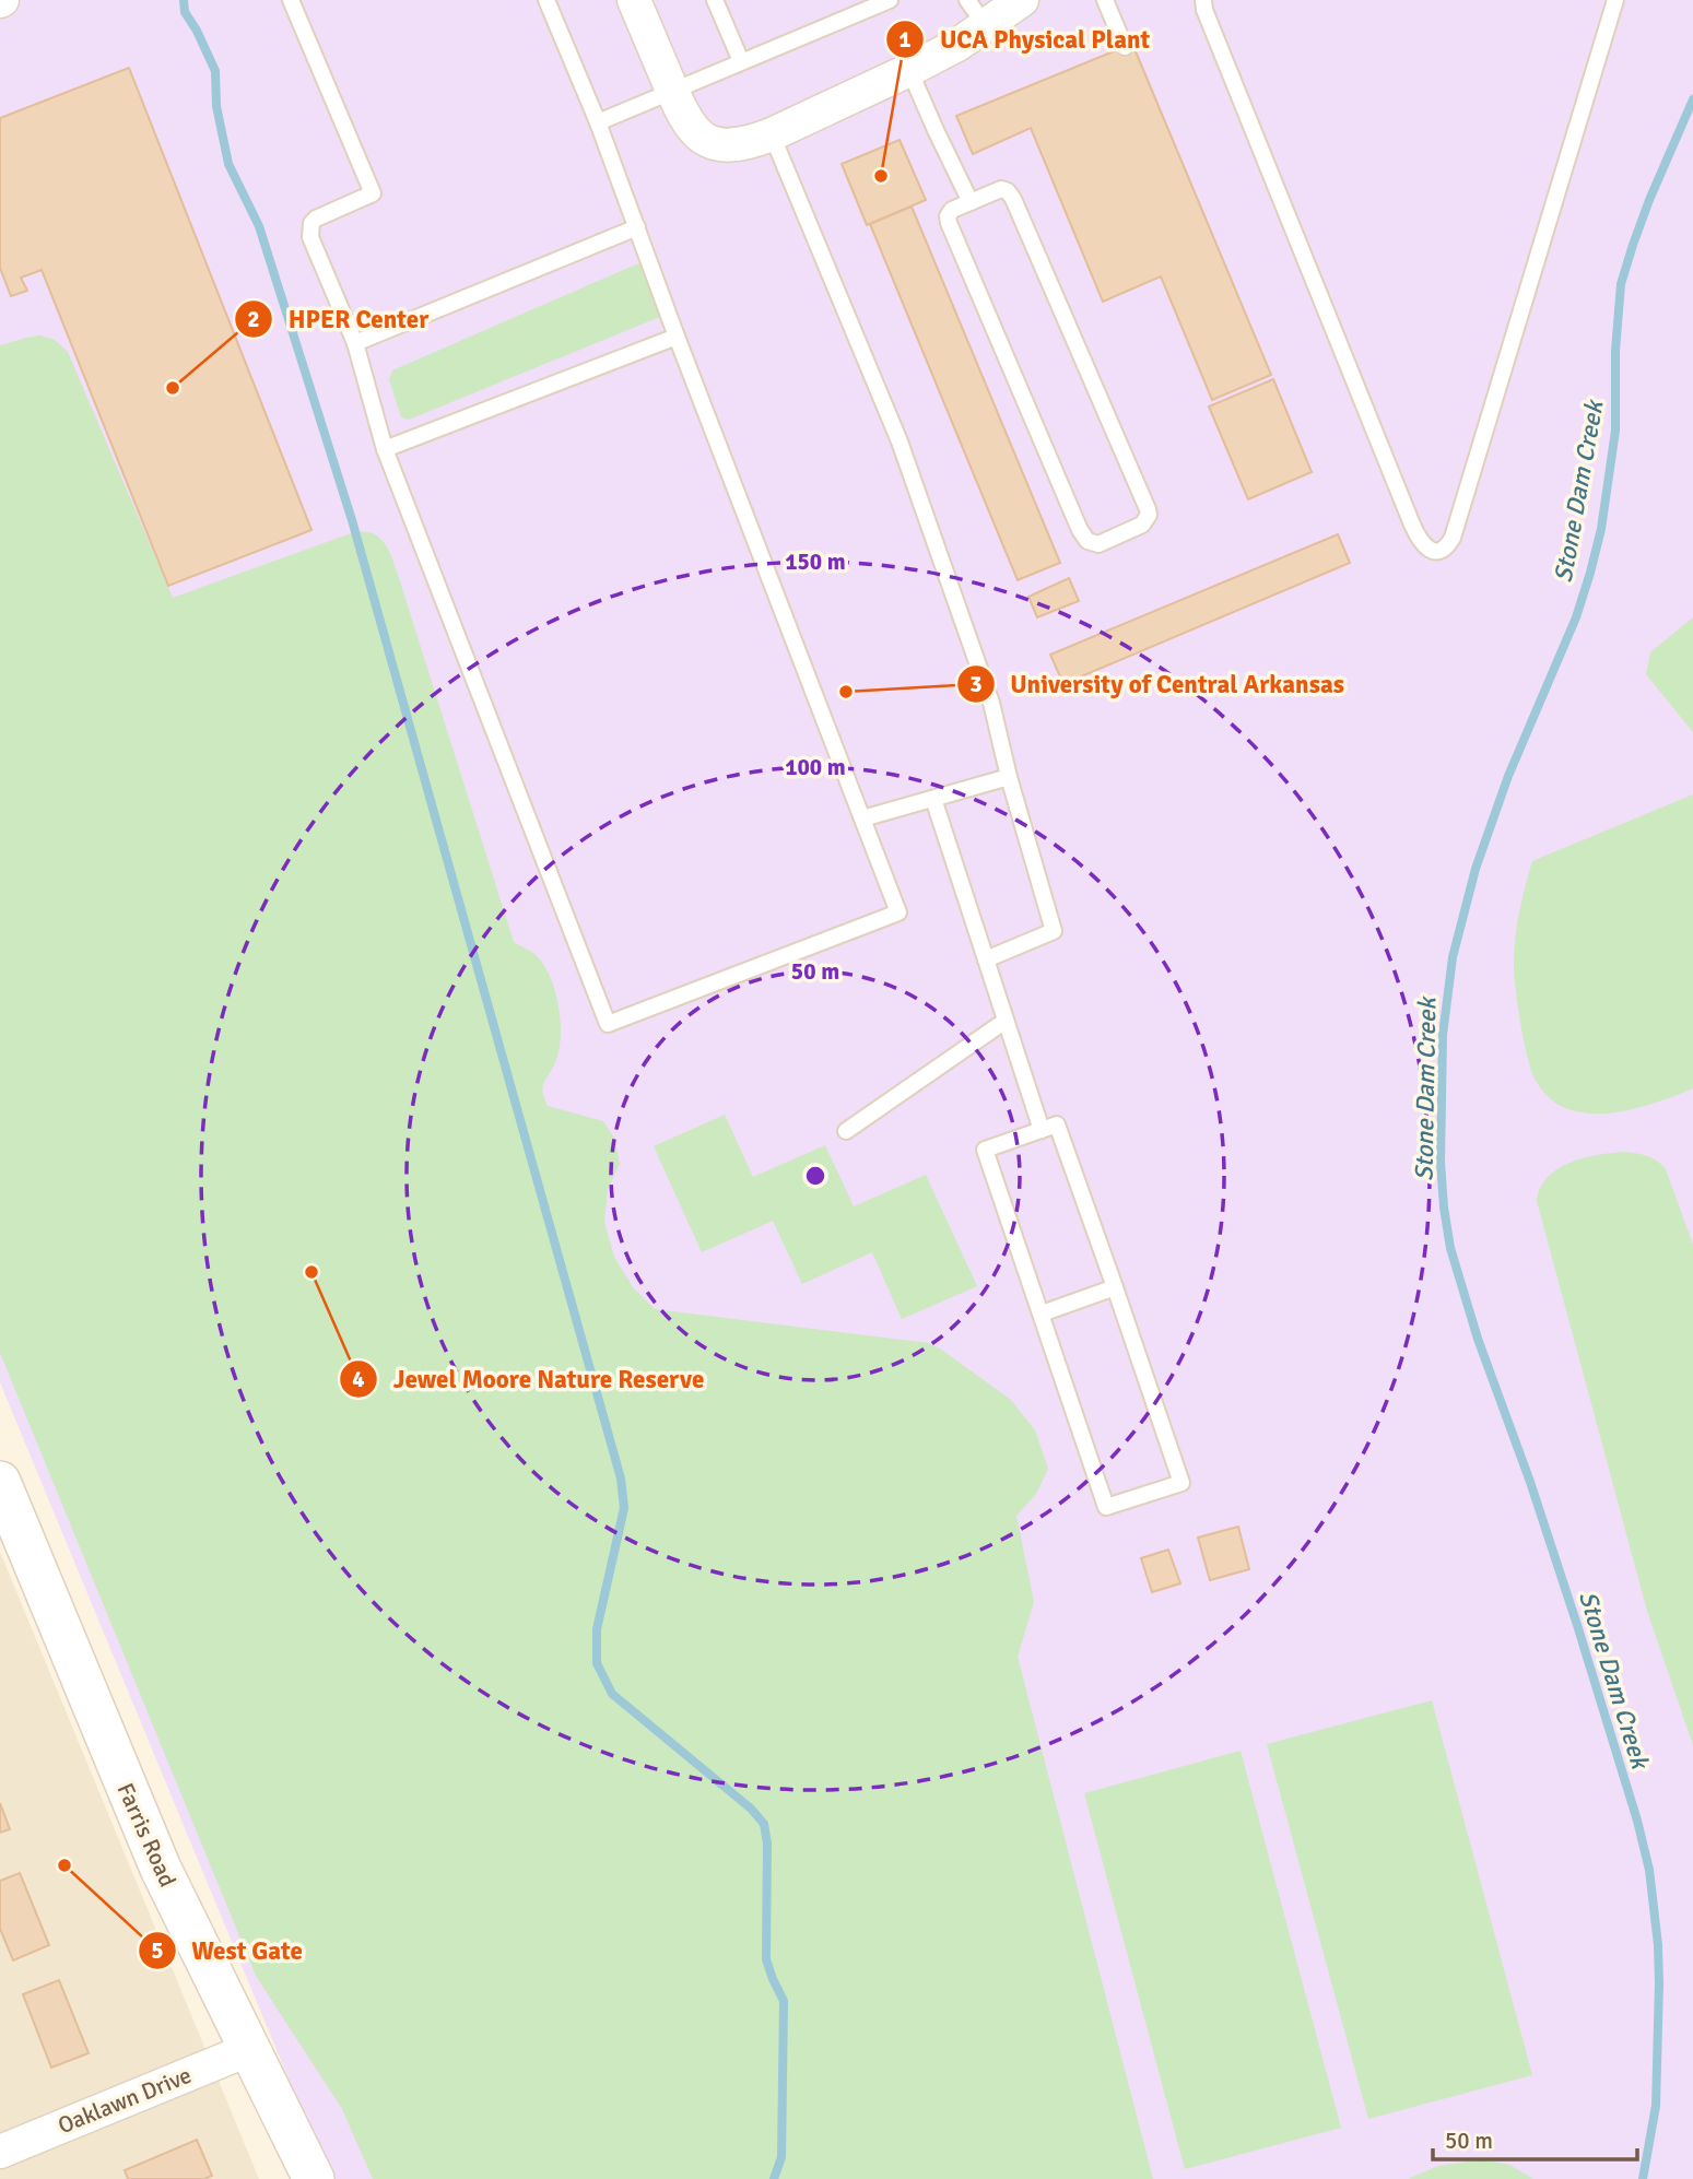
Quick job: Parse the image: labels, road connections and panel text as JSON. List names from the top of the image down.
{
  "streets": {
    "street": ["Farris Road", "Oaklawn Drive"]
  },
  "crossings": [
    ["Farris Road", "Oaklawn Drive"]
  ],
  "water": ["Stone Dam Creek"],
  "places": [
    "UCA Physical Plant",
    "HPER Center",
    "University of Central Arkansas",
    "Jewel Moore Nature Reserve",
    "West Gate"
  ],
  "scale_bar": "50 m",
  "rings": ["150 m", "100 m", "50 m"]
}
